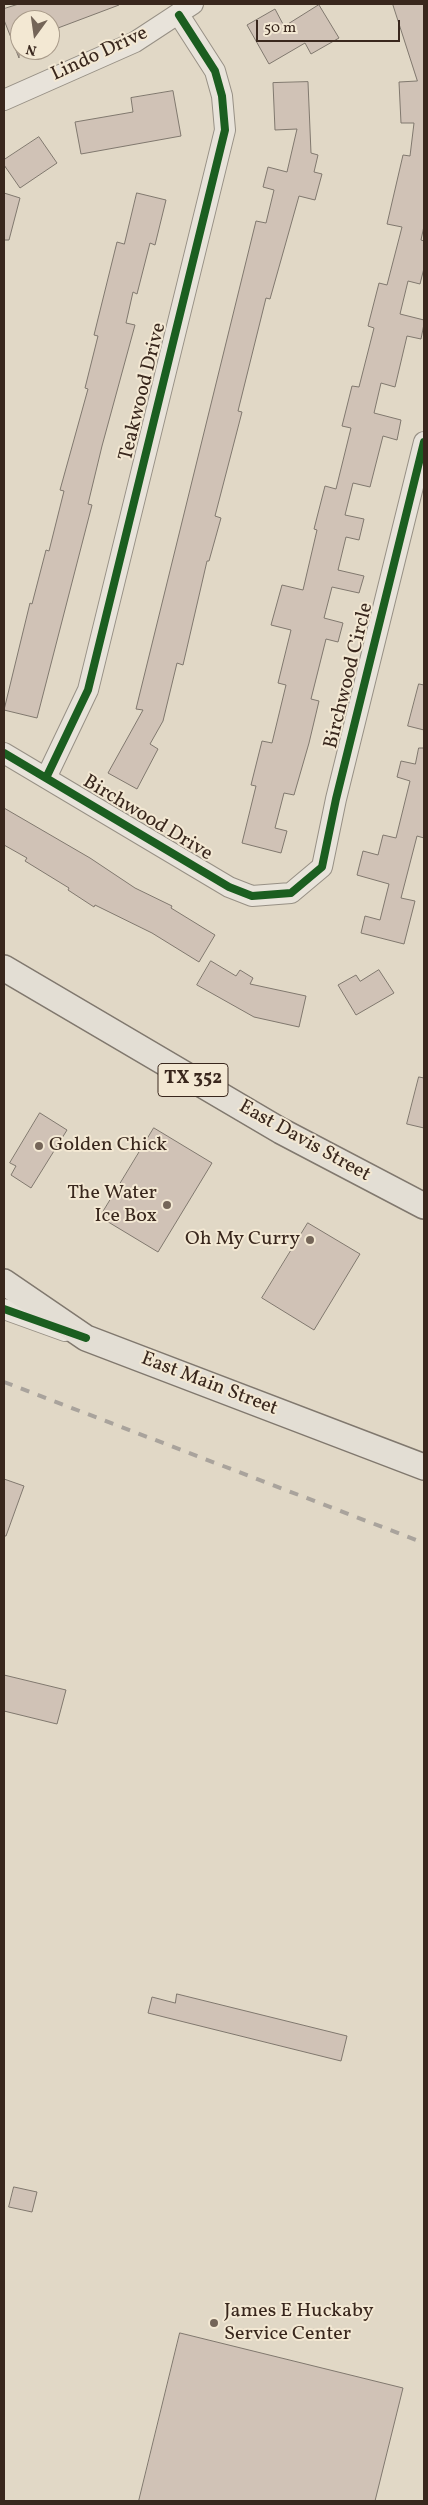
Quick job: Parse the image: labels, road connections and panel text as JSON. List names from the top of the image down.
{
  "streets": {
    "main road": ["TX 352", "East Davis Street", "East Main Street"],
    "street": [
      "Lindo Drive",
      "Teakwood Drive",
      "Birchwood Circle",
      "Birchwood Drive"
    ]
  },
  "crossings": [
    ["Lindo Drive", "Teakwood Drive"],
    ["Teakwood Drive", "Birchwood Drive"],
    ["Birchwood Circle", "Birchwood Drive"]
  ],
  "places": [
    "Golden Chick",
    "The Water Ice Box",
    "Oh My Curry",
    "James E Huckaby Service Center"
  ],
  "scale_bar": "50 m",
  "north": "bottom"
}
